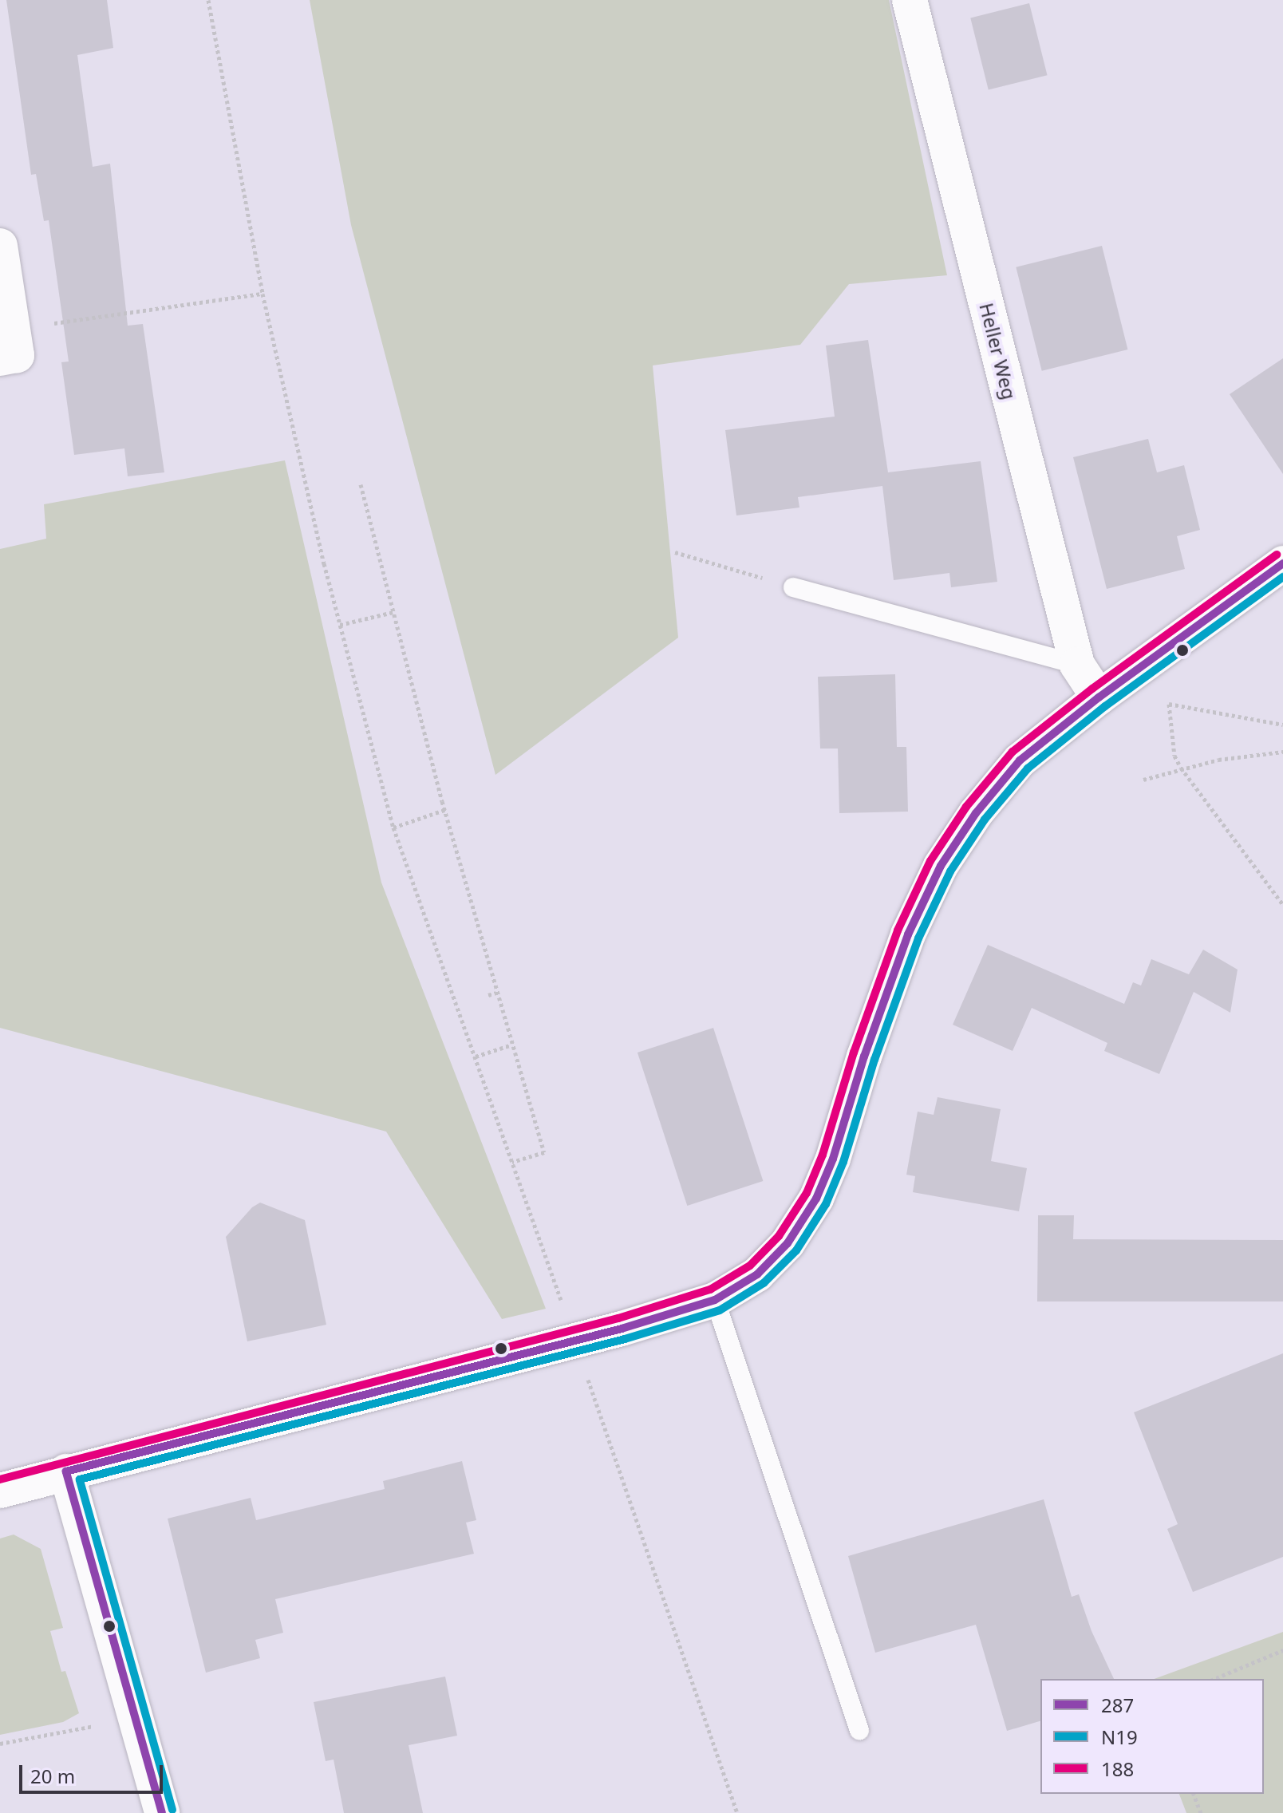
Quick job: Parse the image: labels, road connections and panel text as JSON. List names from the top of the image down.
{
  "streets": {
    "street": ["Heller Weg"]
  },
  "lines": ["transit line 188", "transit line 287", "transit line N19"],
  "legend": ["287", "N19", "188"],
  "scale_bar": "20 m"
}
